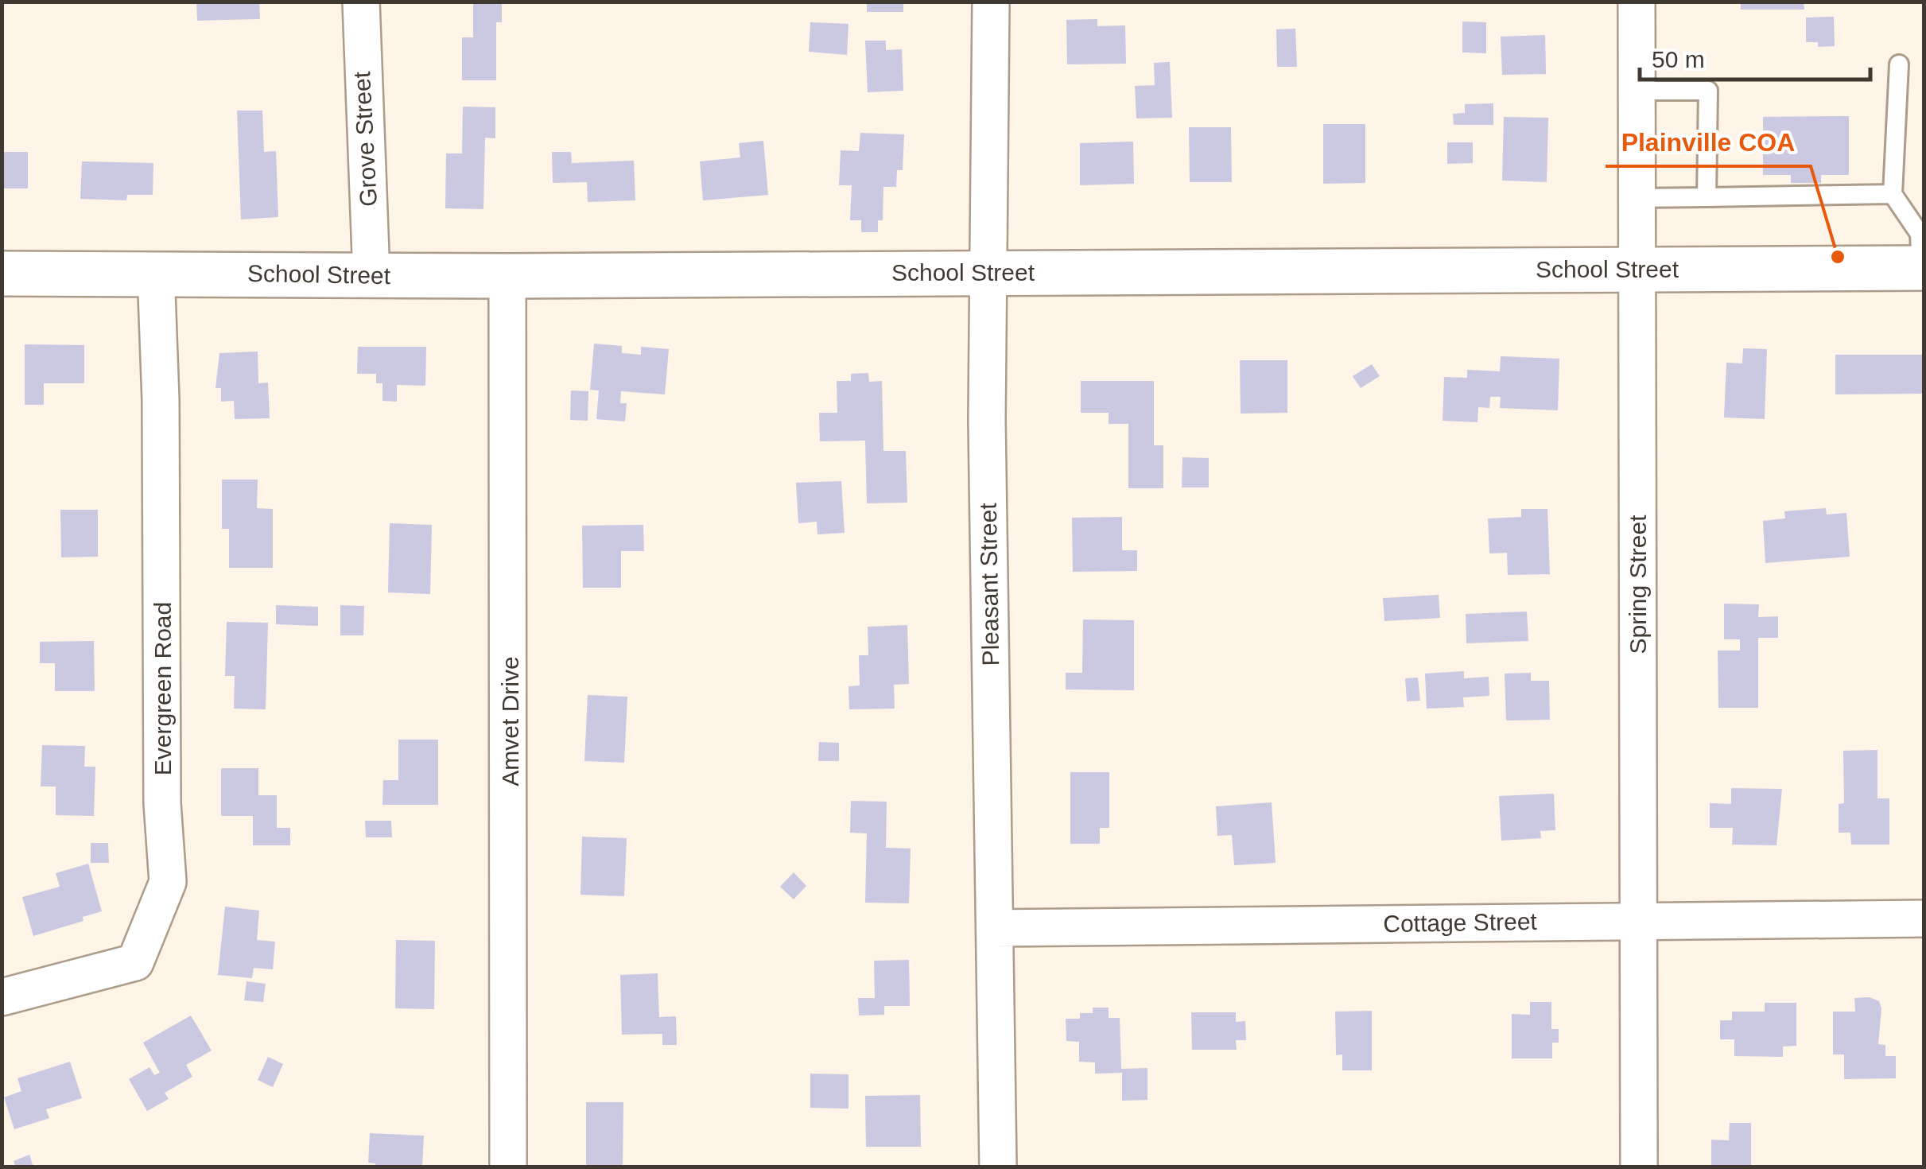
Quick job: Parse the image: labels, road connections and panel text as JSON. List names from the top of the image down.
{
  "streets": {
    "street": [
      "Grove Street",
      "School Street",
      "Pleasant Street",
      "Spring Street",
      "Evergreen Road",
      "Amvet Drive",
      "Cottage Street"
    ]
  },
  "crossings": [
    ["Grove Street", "School Street"],
    ["School Street", "Pleasant Street"],
    ["School Street", "Spring Street"],
    ["School Street", "Evergreen Road"],
    ["School Street", "Amvet Drive"],
    ["Pleasant Street", "Cottage Street"],
    ["Spring Street", "Cottage Street"]
  ],
  "places": ["Plainville COA"],
  "scale_bar": "50 m"
}
